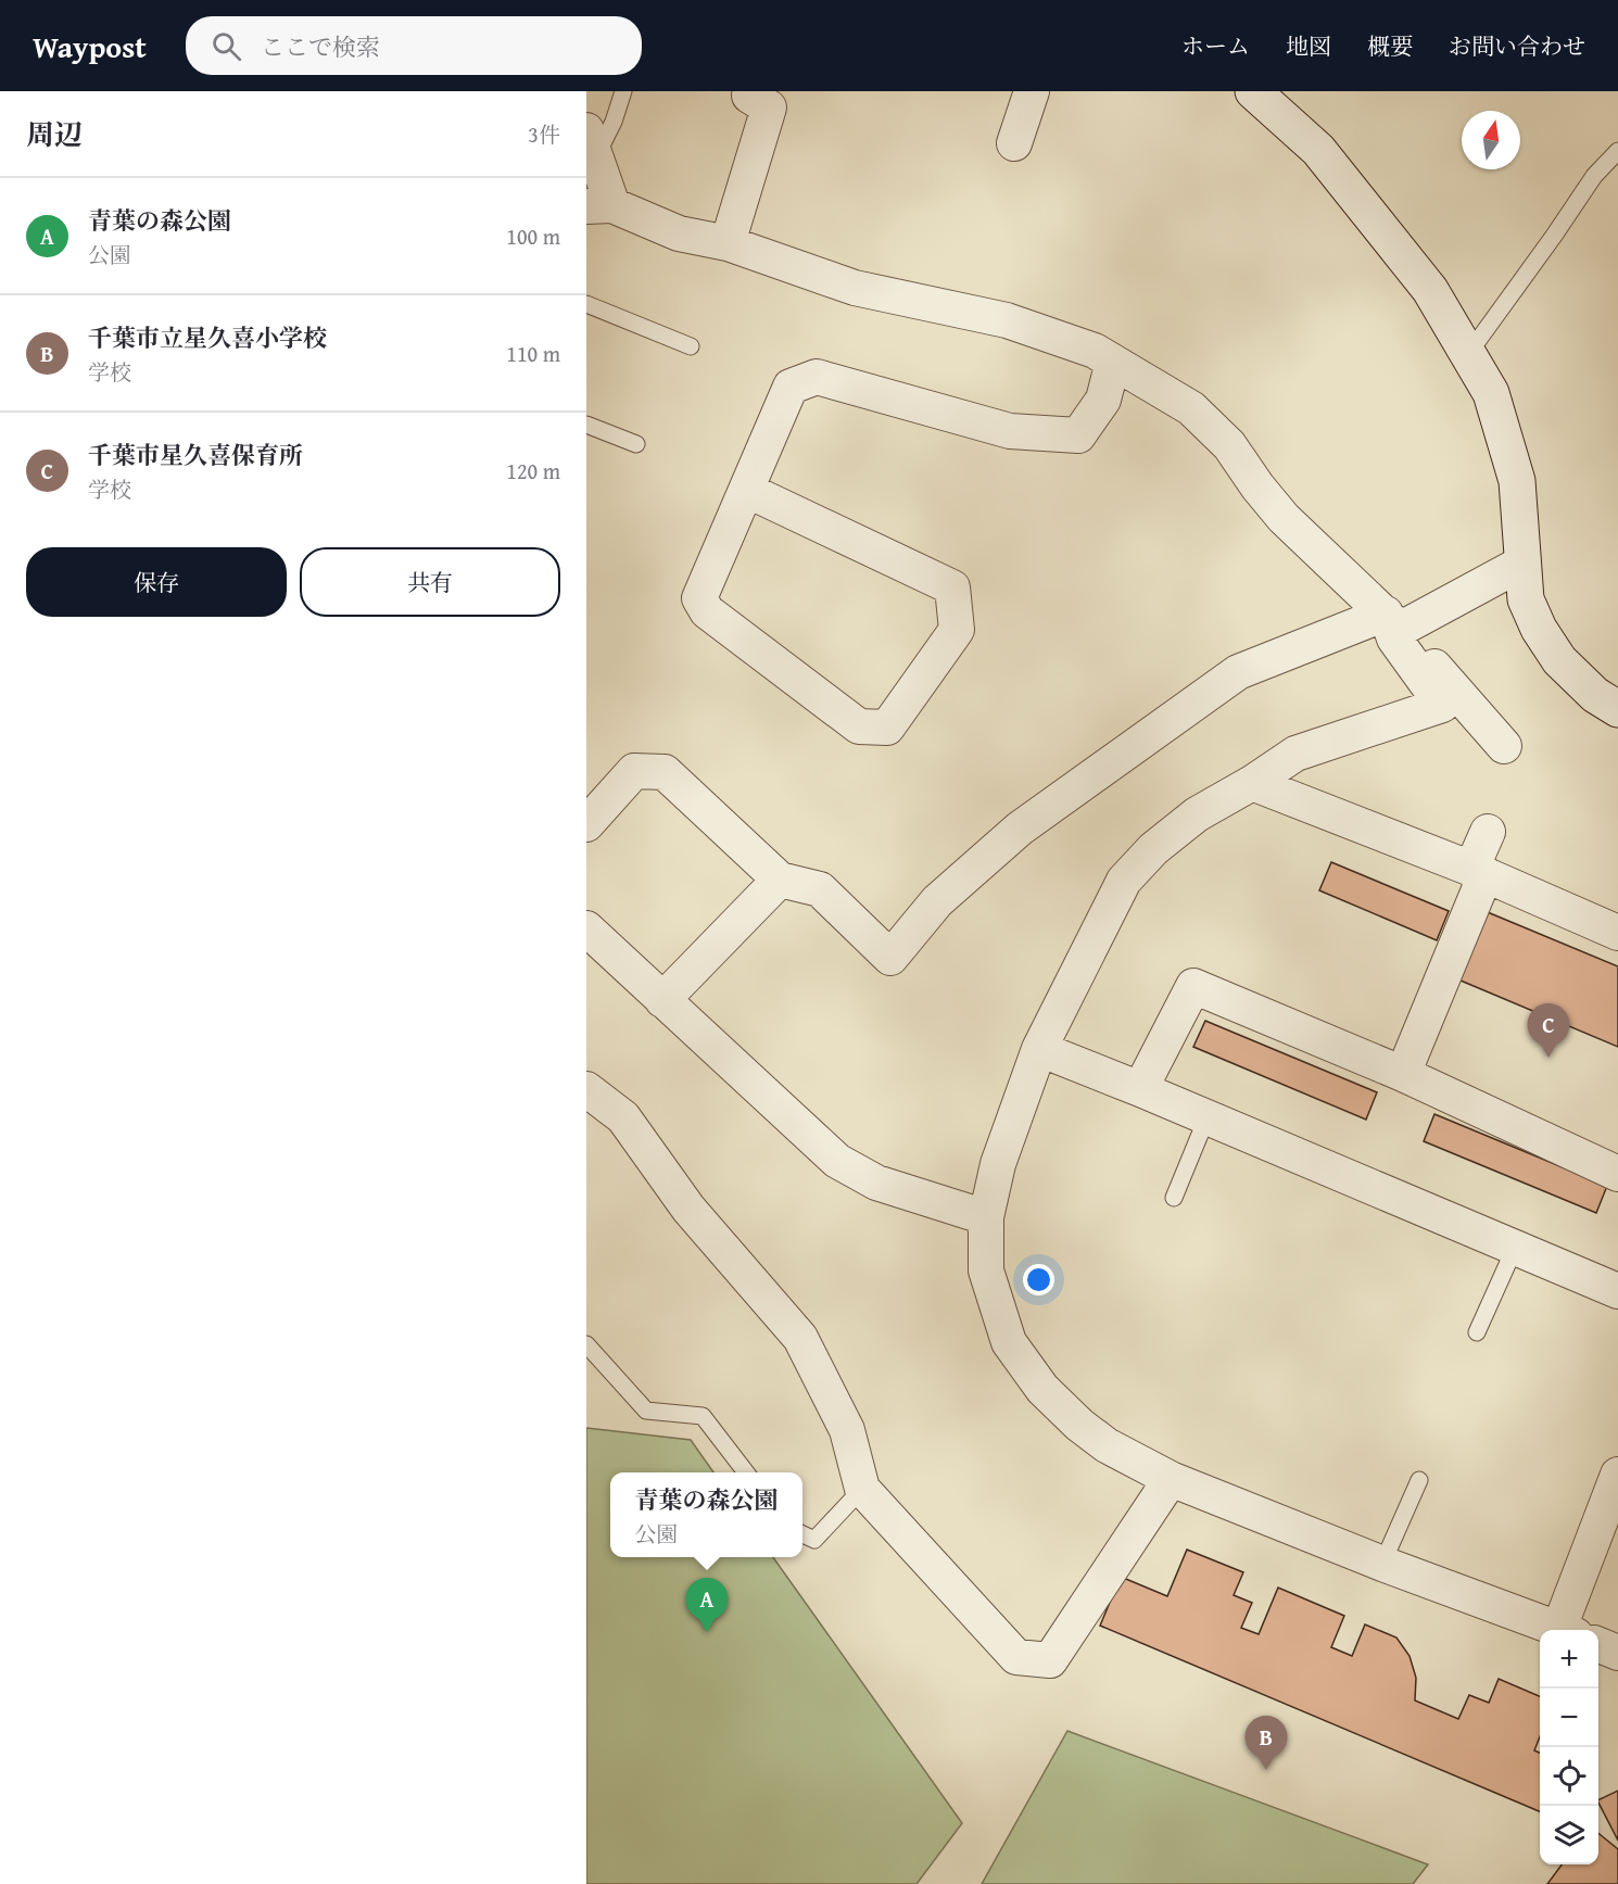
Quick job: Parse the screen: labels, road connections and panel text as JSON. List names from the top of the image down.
{
  "north": "top",
  "page": {
    "header": "Waypost",
    "search": "ここで検索",
    "nav": [
      "ホーム",
      "地図",
      "概要",
      "お問い合わせ"
    ],
    "heading": ["周辺", "3件"],
    "list": [
      {
        "mark": "A",
        "name": "青葉の森公園",
        "note": "公園",
        "value": "100 m"
      },
      {
        "mark": "B",
        "name": "千葉市立星久喜小学校",
        "note": "学校",
        "value": "110 m"
      },
      {
        "mark": "C",
        "name": "千葉市星久喜保育所",
        "note": "学校",
        "value": "120 m"
      }
    ],
    "buttons": ["保存", "共有"],
    "pins": ["C", "A", "B"],
    "popup": ["青葉の森公園", "公園"],
    "map_buttons": ["+", "−"]
  }
}
